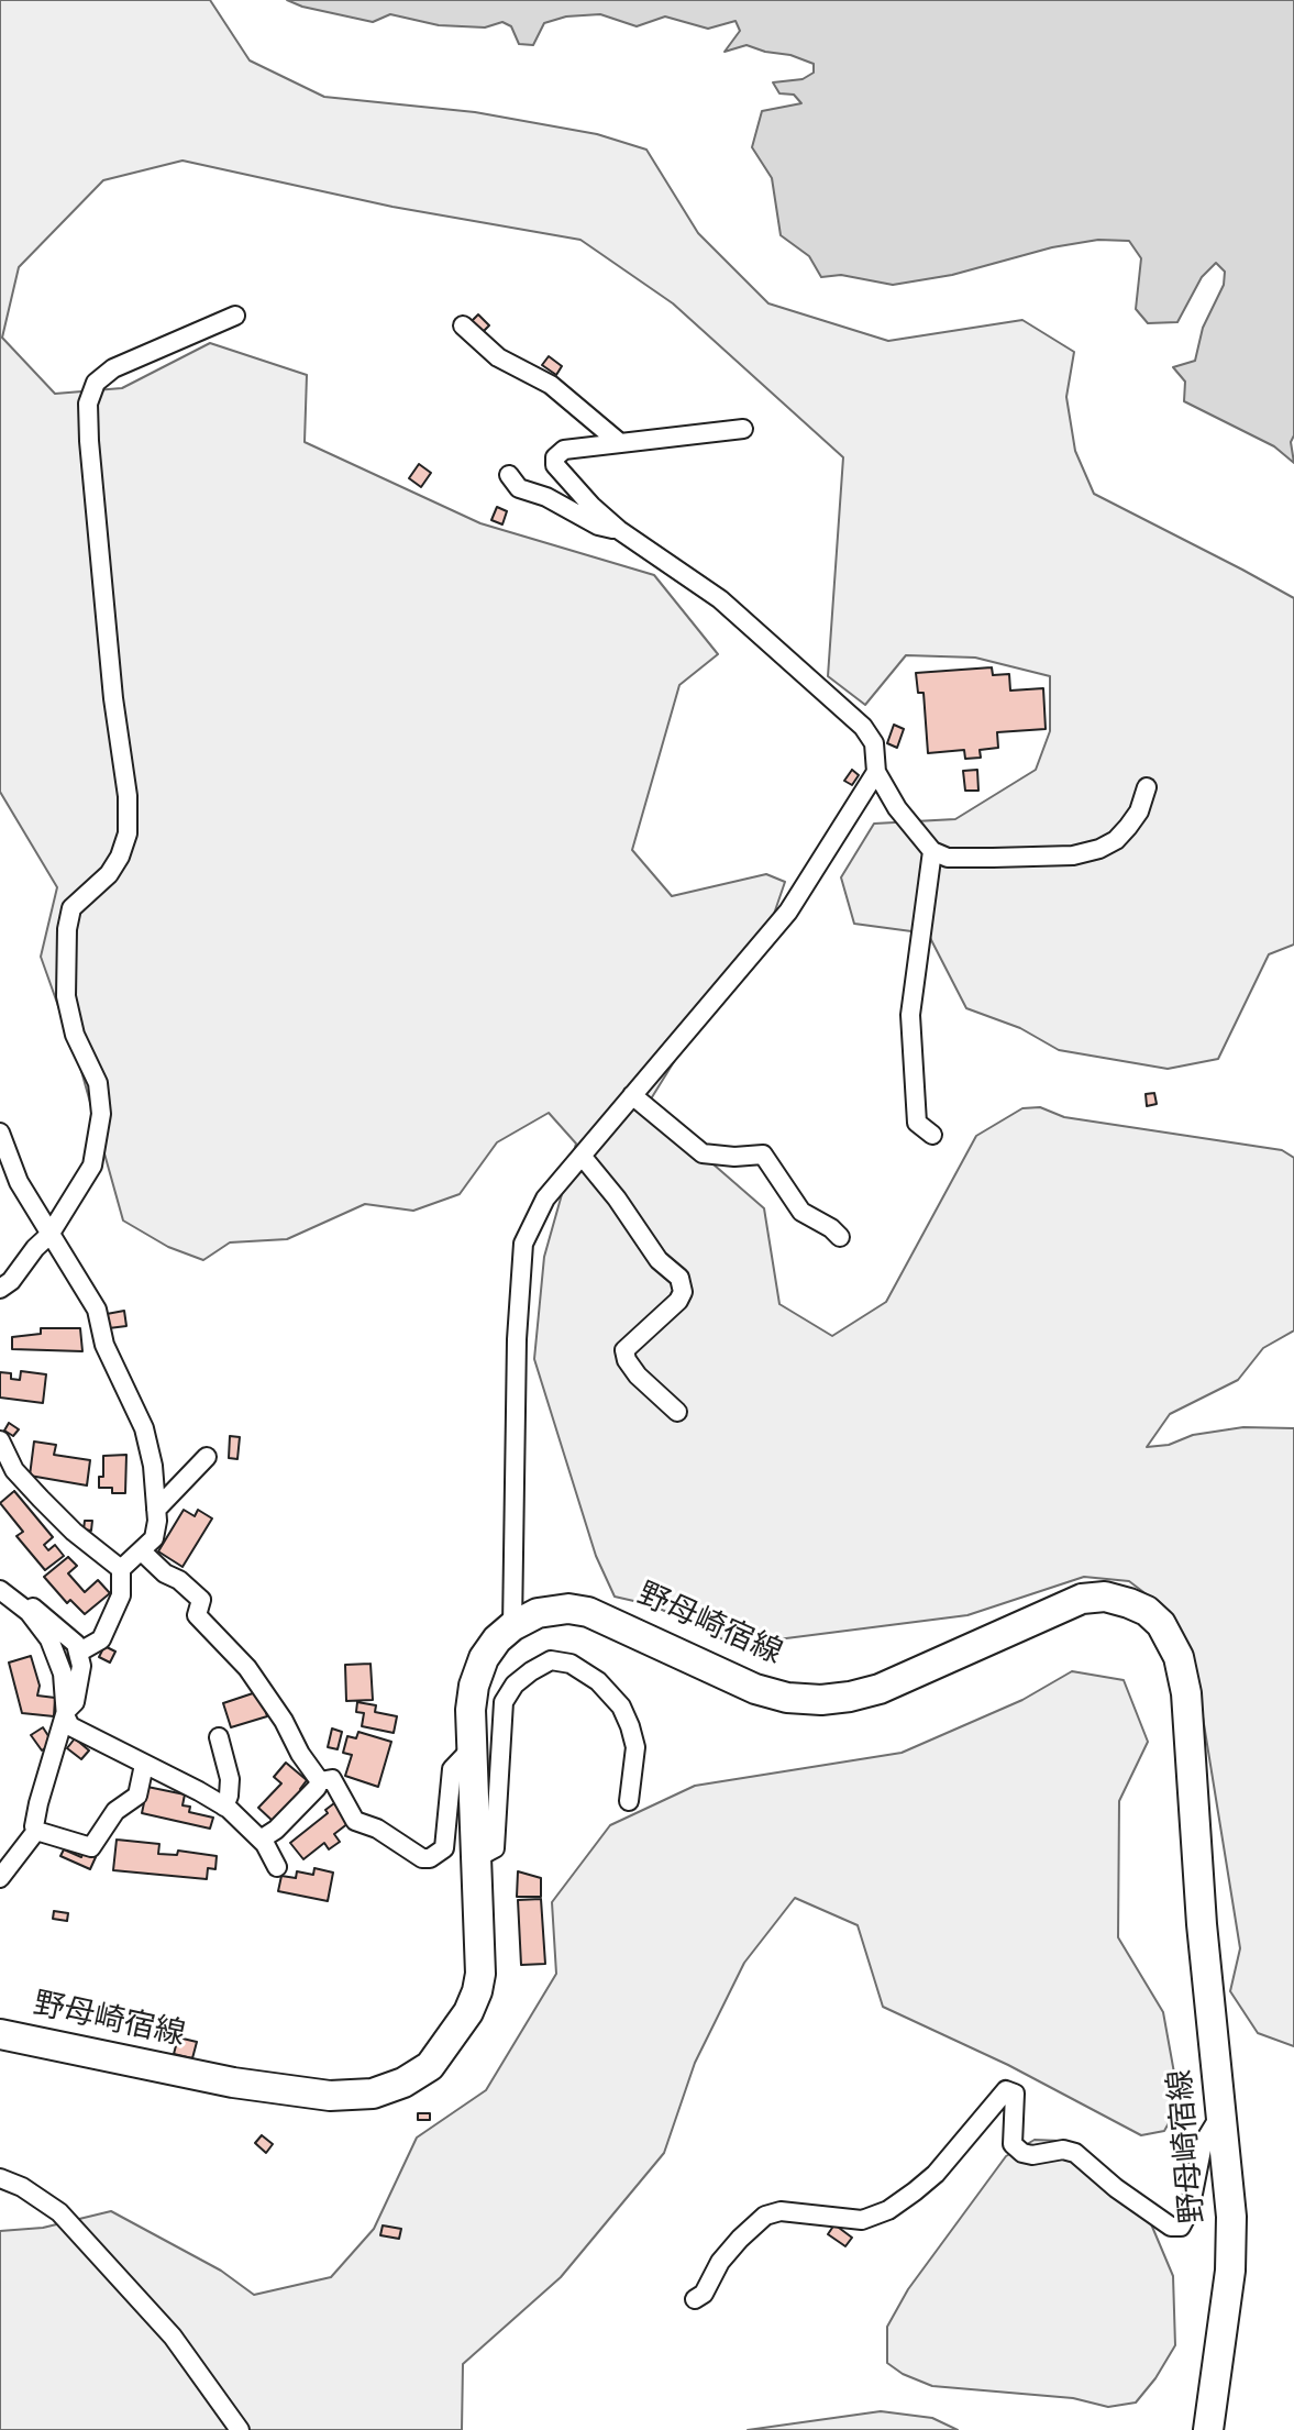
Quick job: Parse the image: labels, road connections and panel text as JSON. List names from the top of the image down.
{
  "streets": {
    "main road": ["野母崎宿線"]
  }
}
